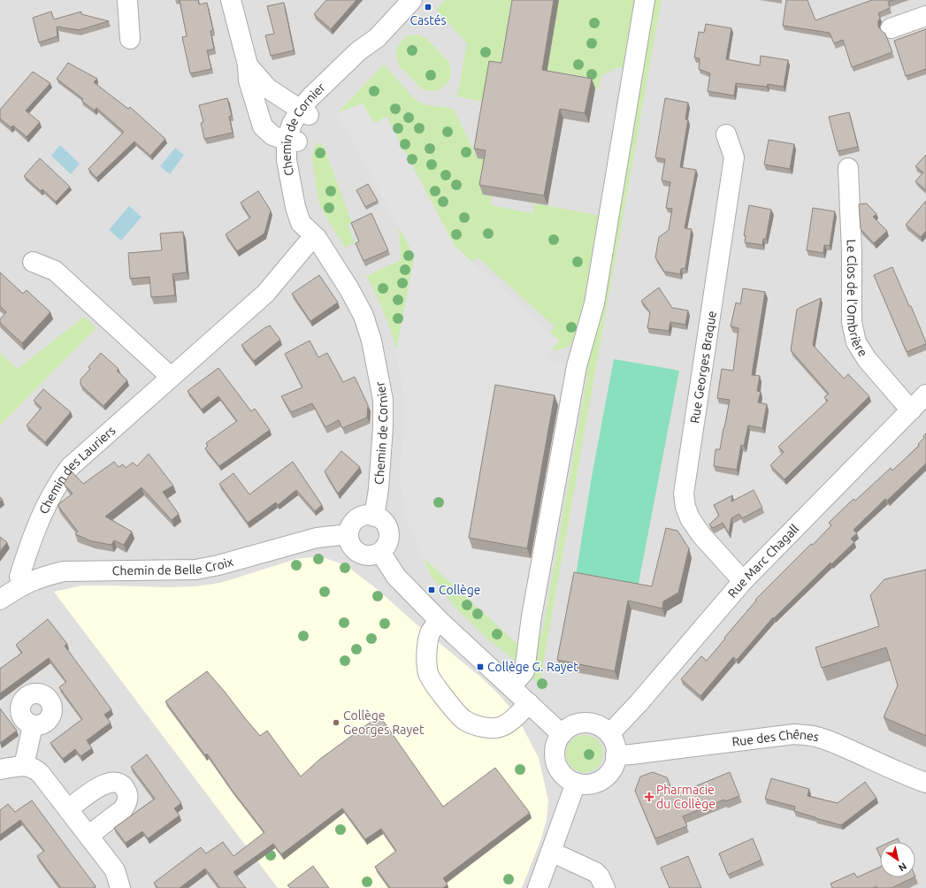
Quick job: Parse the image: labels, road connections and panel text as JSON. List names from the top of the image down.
{
  "streets": {
    "street": [
      "Chemin de Cornier",
      "Le Clos de l'Ombrière",
      "Rue Georges Braque",
      "Chemin des Lauriers",
      "Rue Marc Chagall",
      "Chemin de Belle Croix",
      "Rue des Chênes"
    ]
  },
  "crossings": [
    ["Chemin de Cornier", "Chemin des Lauriers"],
    ["Chemin de Cornier", "Chemin de Belle Croix"],
    ["Le Clos de l'Ombrière", "Rue Marc Chagall"],
    ["Rue Georges Braque", "Rue Marc Chagall"],
    ["Chemin des Lauriers", "Chemin de Belle Croix"],
    ["Rue Marc Chagall", "Rue des Chênes"]
  ],
  "places": {
    "transit": ["Castés", "Collège", "Collège G. Rayet"],
    "other": ["Collège Georges Rayet"],
    "health": ["Pharmacie du Collège"]
  },
  "north": "bottom right"
}
